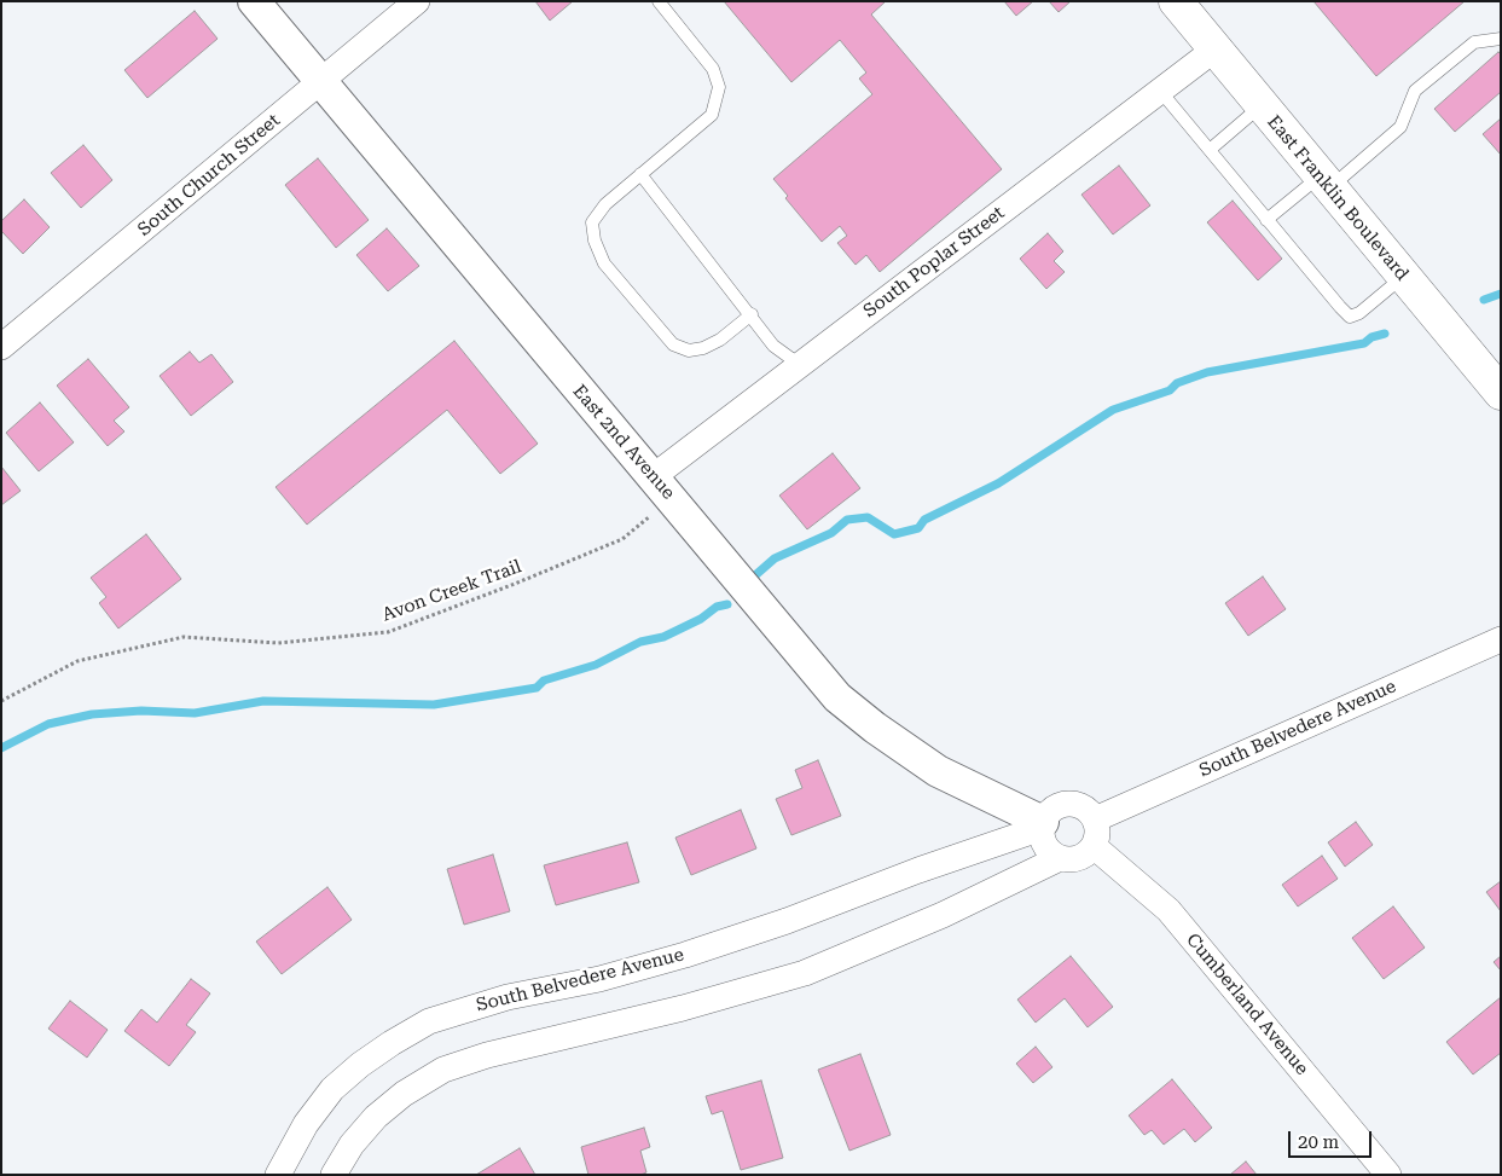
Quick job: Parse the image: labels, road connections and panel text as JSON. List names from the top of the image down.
{
  "streets": {
    "main road": ["East Franklin Boulevard"],
    "street": [
      "South Church Street",
      "South Poplar Street",
      "East 2nd Avenue",
      "South Belvedere Avenue",
      "Cumberland Avenue"
    ],
    "path": ["Avon Creek Trail"]
  },
  "crossings": [
    ["South Church Street", "East 2nd Avenue"],
    ["East Franklin Boulevard", "South Poplar Street"],
    ["South Poplar Street", "East 2nd Avenue"],
    ["South Poplar Street", "Avon Creek Trail"],
    ["East 2nd Avenue", "Avon Creek Trail"],
    ["East 2nd Avenue", "South Belvedere Avenue"],
    ["East 2nd Avenue", "Cumberland Avenue"],
    ["South Belvedere Avenue", "Cumberland Avenue"]
  ],
  "scale_bar": "20 m"
}
